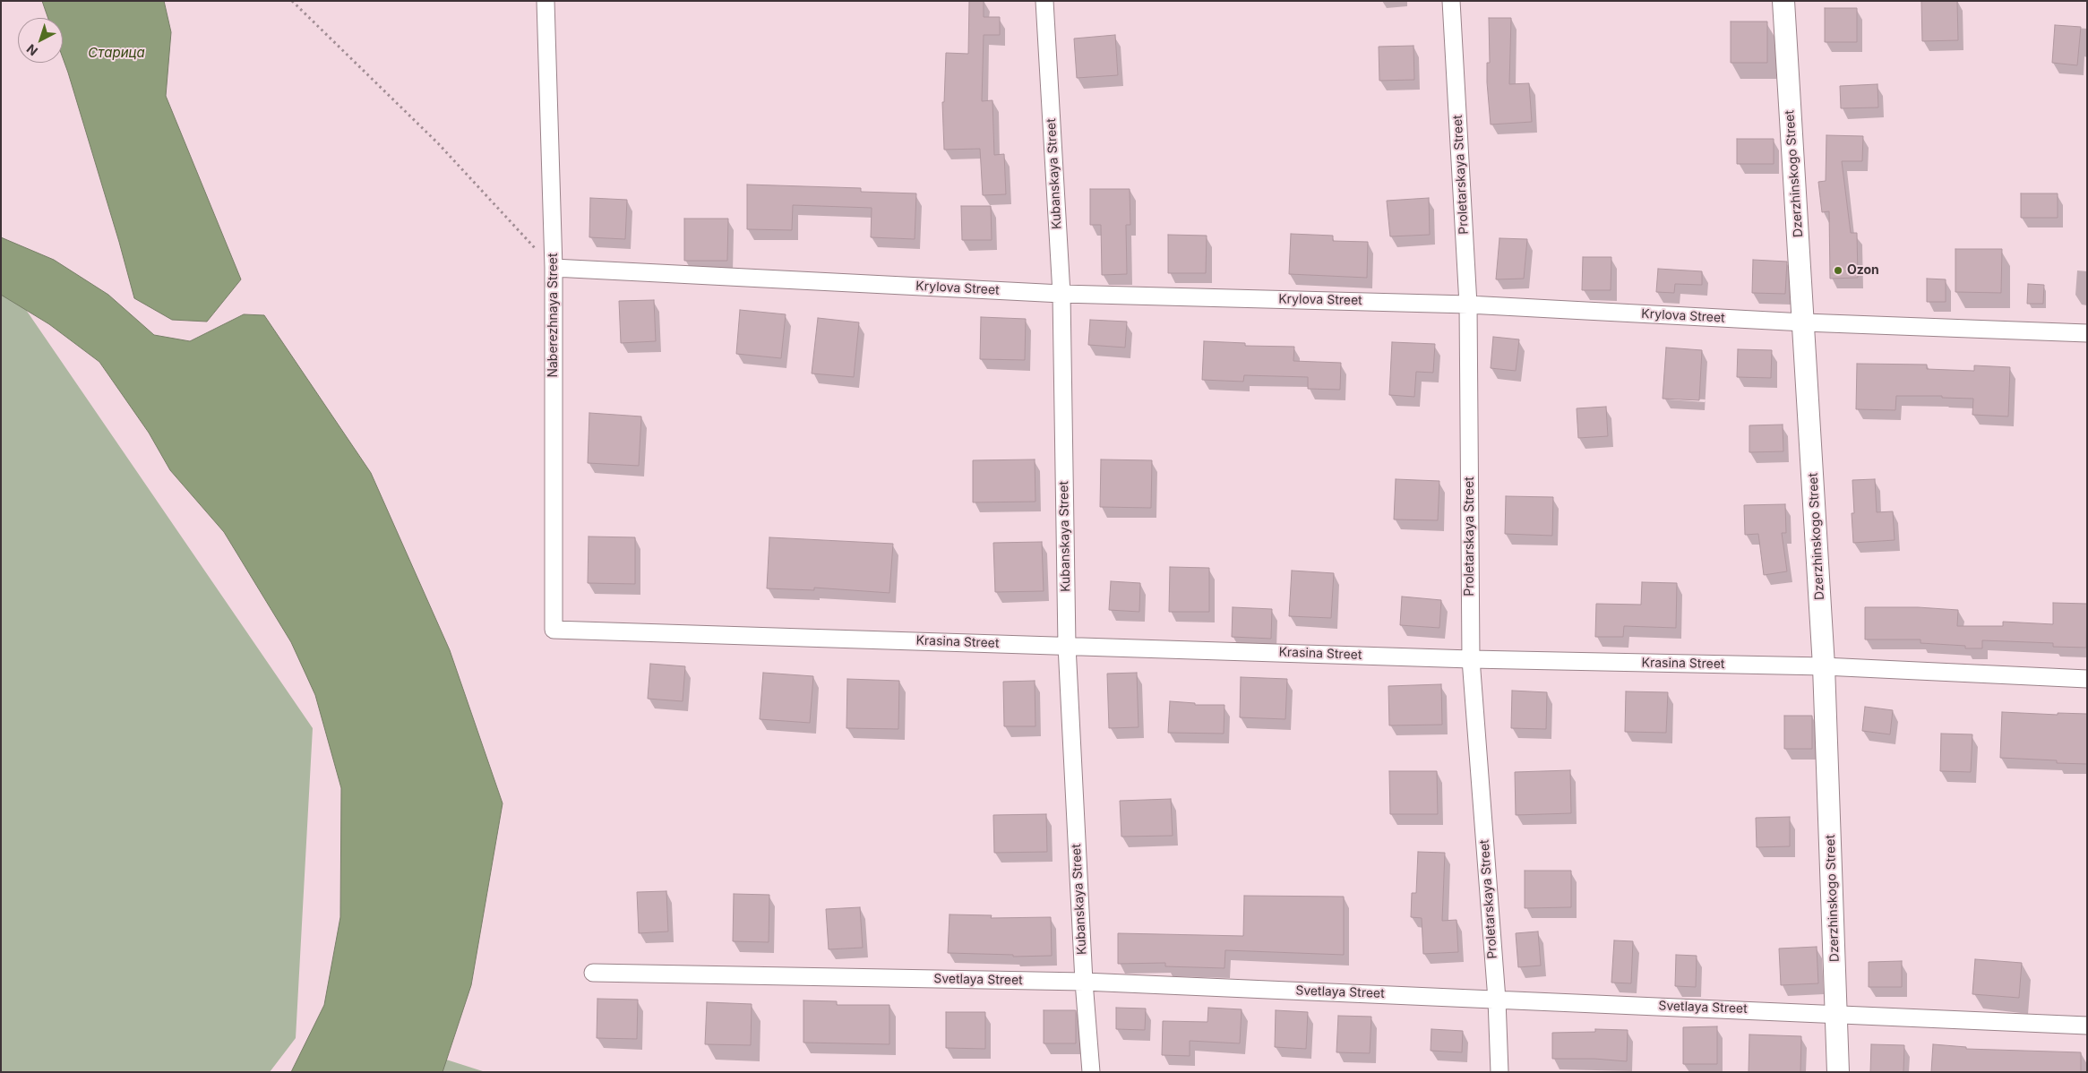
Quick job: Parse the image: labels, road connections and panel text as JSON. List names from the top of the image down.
{
  "streets": {
    "street": [
      "Kubanskaya Street",
      "Dzerzhinskogo Street",
      "Proletarskaya Street",
      "Krylova Street",
      "Naberezhnaya Street",
      "Krasina Street",
      "Svetlaya Street"
    ]
  },
  "crossings": [
    ["Kubanskaya Street", "Krylova Street"],
    ["Kubanskaya Street", "Krasina Street"],
    ["Kubanskaya Street", "Svetlaya Street"],
    ["Dzerzhinskogo Street", "Krylova Street"],
    ["Dzerzhinskogo Street", "Krasina Street"],
    ["Dzerzhinskogo Street", "Svetlaya Street"],
    ["Proletarskaya Street", "Krylova Street"],
    ["Proletarskaya Street", "Krasina Street"],
    ["Proletarskaya Street", "Svetlaya Street"],
    ["Krylova Street", "Naberezhnaya Street"],
    ["Naberezhnaya Street", "Krasina Street"]
  ],
  "water": ["Старица"],
  "places": ["Ozon"],
  "north": "bottom left"
}
